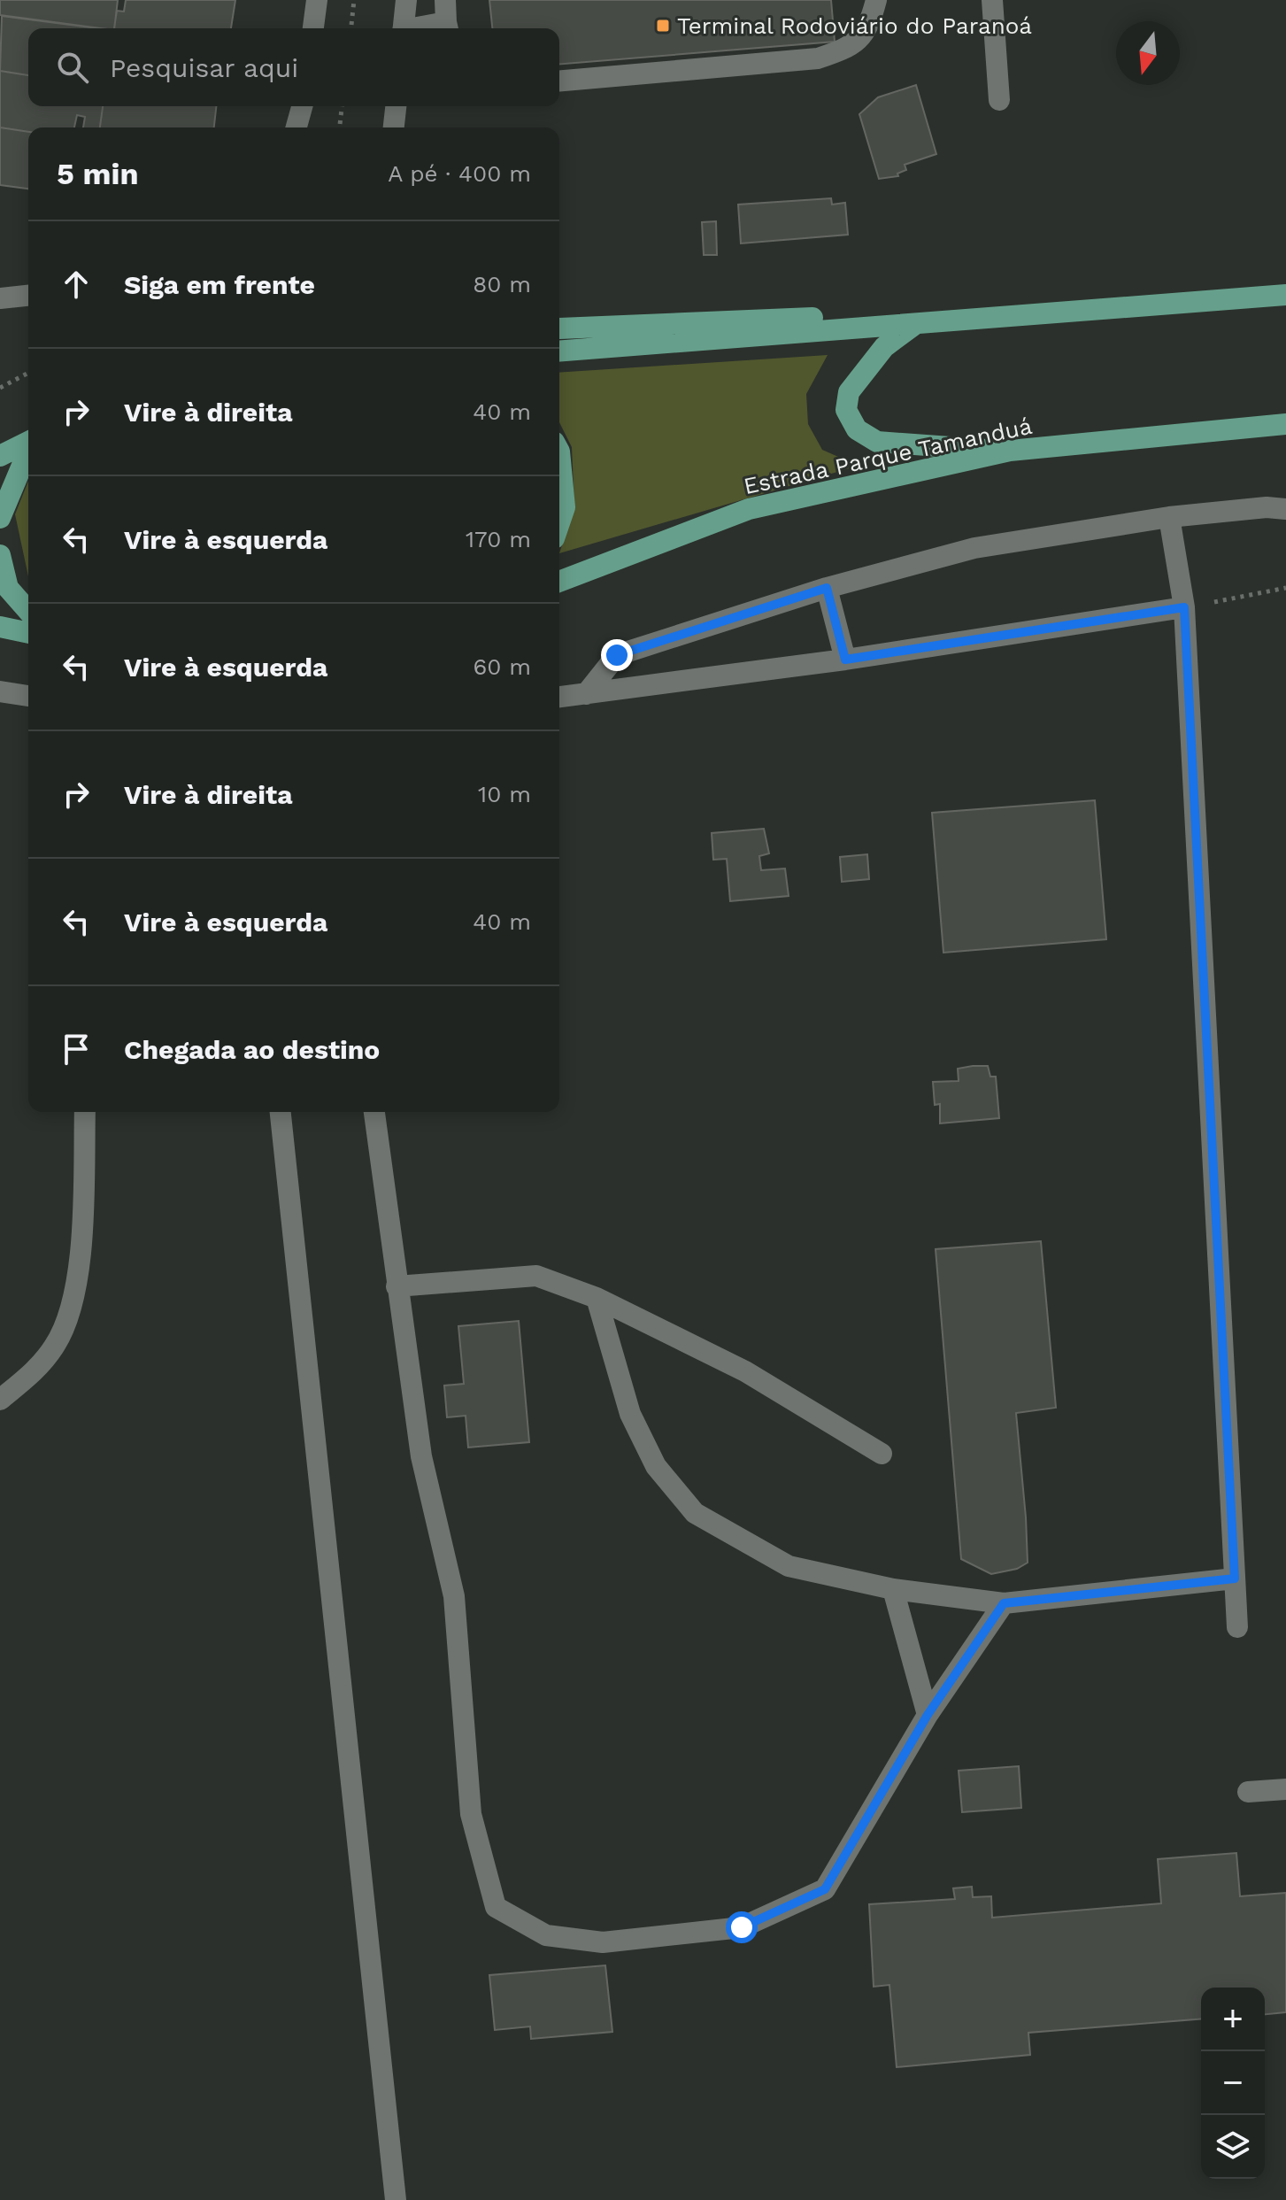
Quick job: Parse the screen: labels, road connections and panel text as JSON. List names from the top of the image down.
{
  "streets": {
    "main road": ["Estrada Parque Tamanduá"]
  },
  "places": {
    "transit": ["Terminal Rodoviário do Paranoá"]
  },
  "north": "bottom",
  "page": {
    "search": "Pesquisar aqui",
    "heading": ["5 min", "A pé · 400 m"],
    "list": [
      ["Siga em frente", "80 m"],
      ["Vire à direita", "40 m"],
      ["Vire à esquerda", "170 m"],
      ["Vire à esquerda", "60 m"],
      ["Vire à direita", "10 m"],
      ["Vire à esquerda", "40 m"],
      "Chegada ao destino"
    ],
    "map_buttons": ["+", "−"]
  }
}
